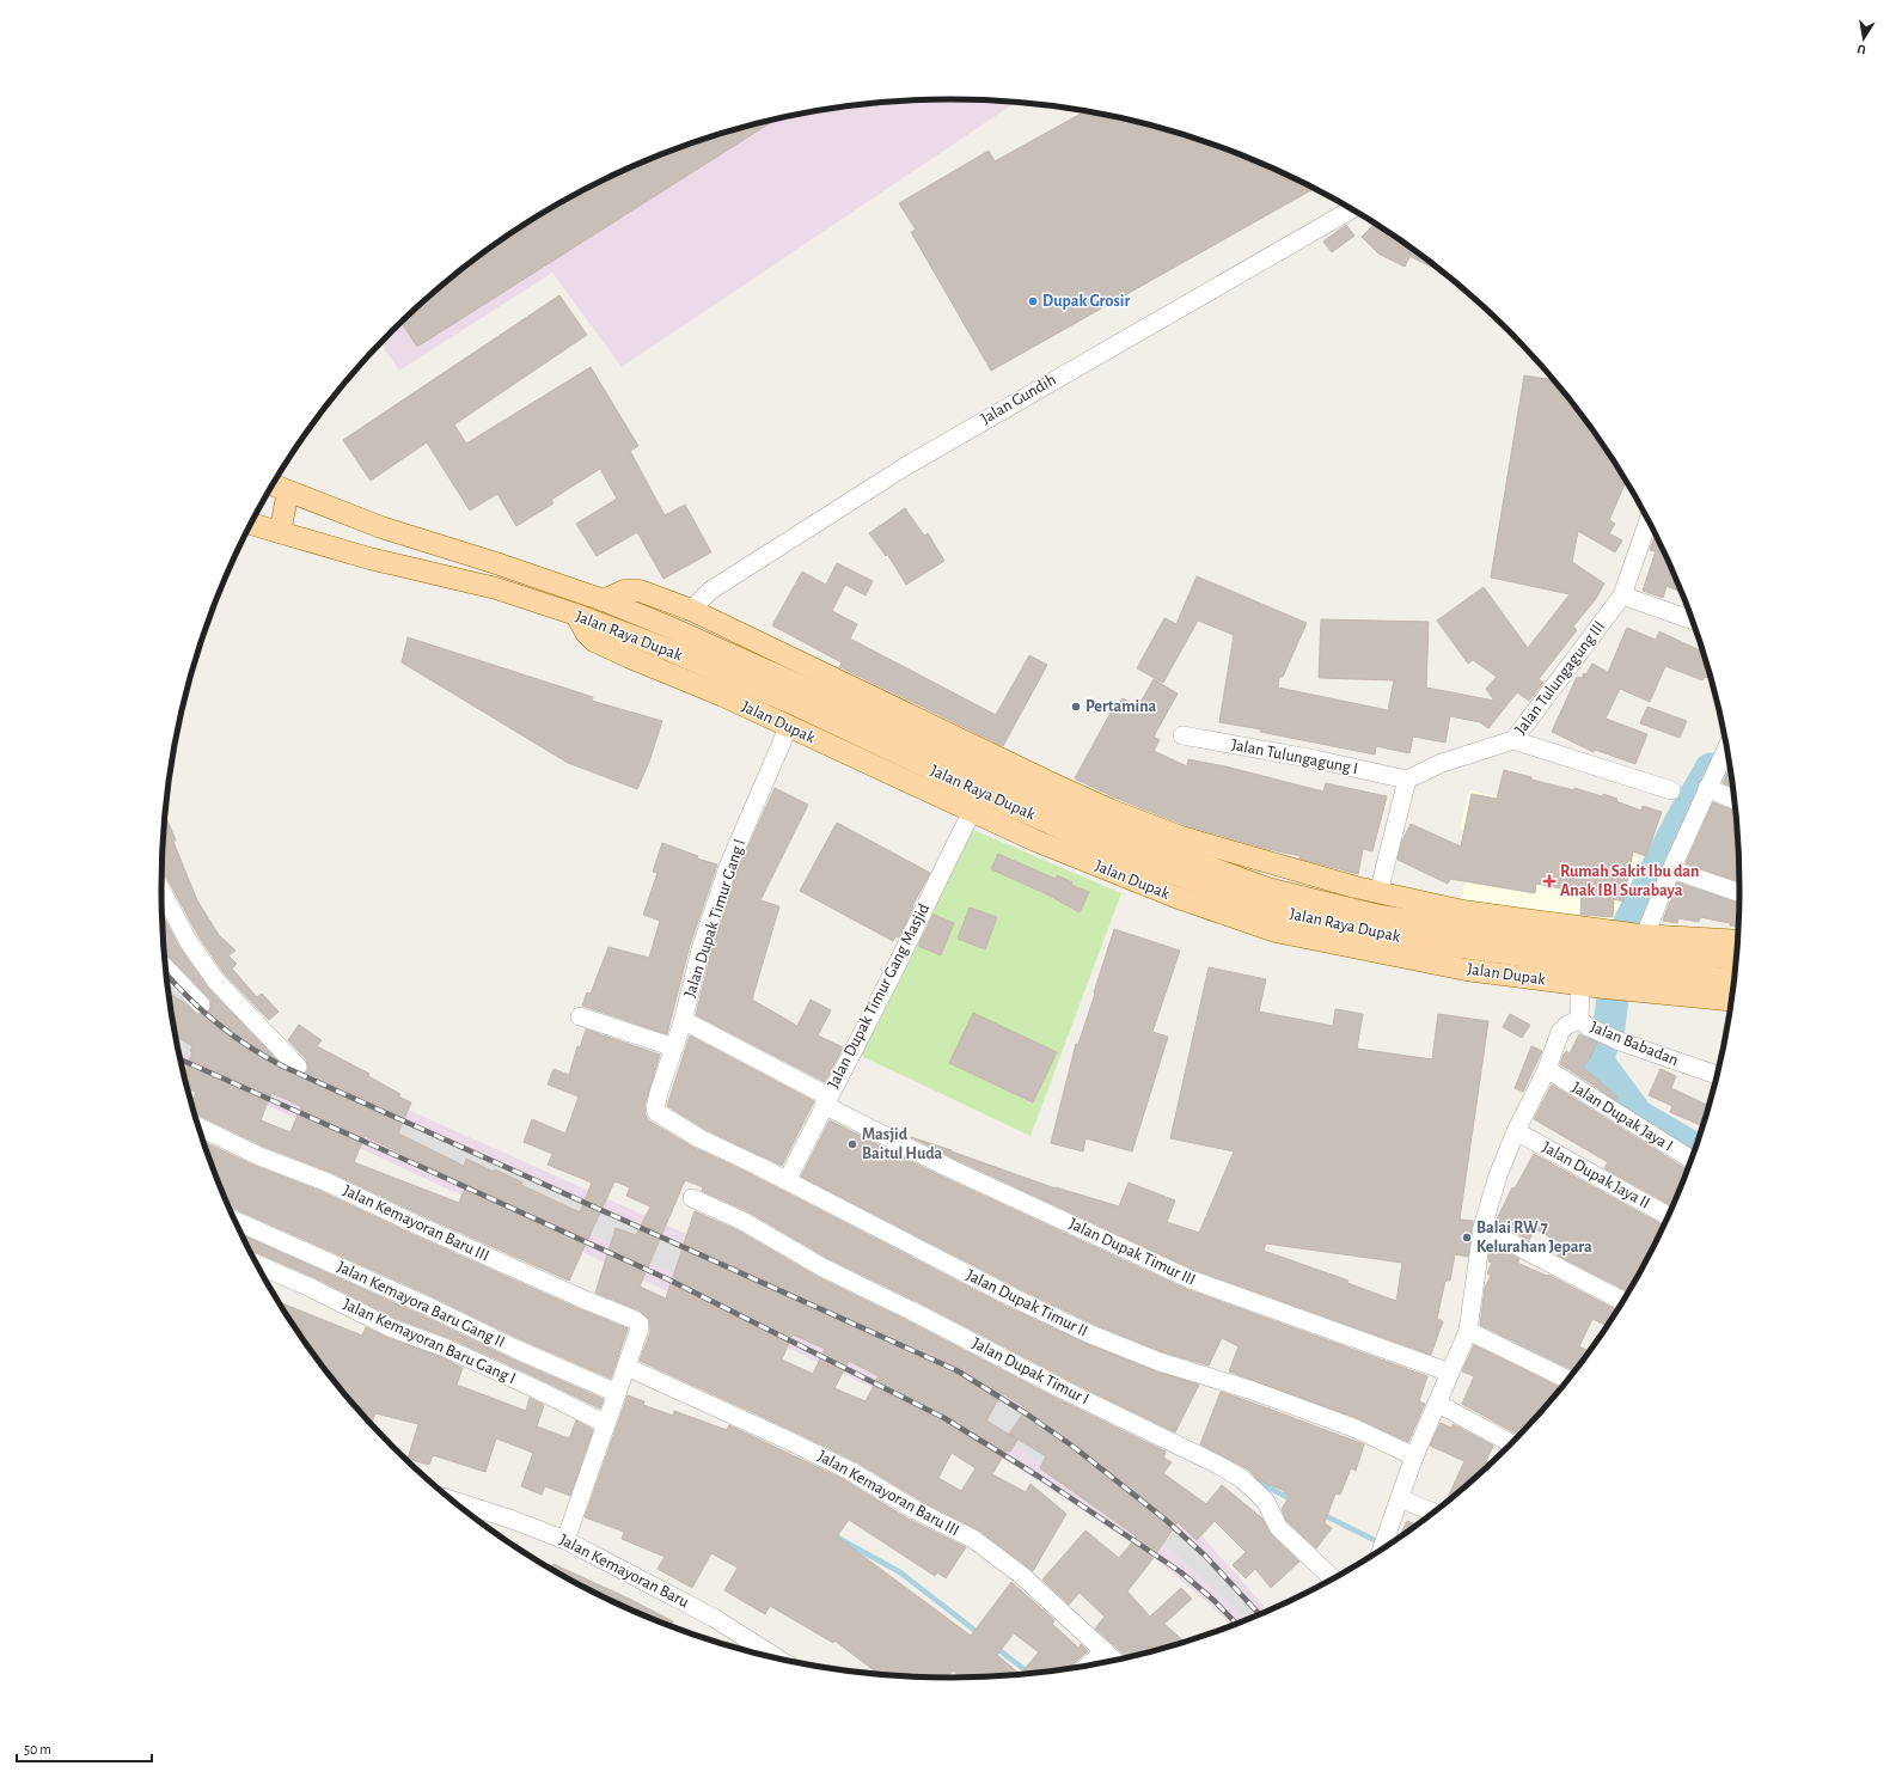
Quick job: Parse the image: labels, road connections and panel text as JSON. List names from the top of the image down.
{
  "streets": {
    "main road": ["Jalan Raya Dupak", "Jalan Dupak"],
    "street": [
      "Jalan Gundih",
      "Jalan Tulungagung III",
      "Jalan Tulungagung I",
      "Jalan Dupak Timur Gang I",
      "Jalan Dupak Timur Gang Masjid",
      "Jalan Babadan",
      "Jalan Dupak Jaya I",
      "Jalan Dupak Jaya II",
      "Jalan Kemayoran Baru III",
      "Jalan Dupak Timur III",
      "Jalan Dupak Timur II",
      "Jalan Kemayora Baru Gang II",
      "Jalan Kemayoran Baru Gang I",
      "Jalan Dupak Timur I",
      "Jalan Kemayoran Baru"
    ]
  },
  "crossings": [
    ["Jalan Raya Dupak", "Jalan Dupak"],
    ["Jalan Tulungagung III", "Jalan Tulungagung I"],
    ["Jalan Dupak", "Jalan Dupak Timur Gang I"],
    ["Jalan Dupak", "Jalan Dupak Timur Gang Masjid"],
    ["Jalan Dupak", "Jalan Babadan"],
    ["Jalan Dupak Timur Gang I", "Jalan Dupak Timur III"],
    ["Jalan Dupak Timur Gang I", "Jalan Dupak Timur II"],
    ["Jalan Dupak Timur Gang Masjid", "Jalan Dupak Timur III"],
    ["Jalan Dupak Timur Gang Masjid", "Jalan Dupak Timur II"]
  ],
  "places": {
    "other": [
      "Dupak Grosir",
      "Pertamina",
      "Masjid Baitul Huda",
      "Balai RW 7 Kelurahan Jepara"
    ],
    "health": ["Rumah Sakit Ibu dan Anak IBI Surabaya"]
  },
  "scale_bar": "50 m",
  "north": "bottom"
}
